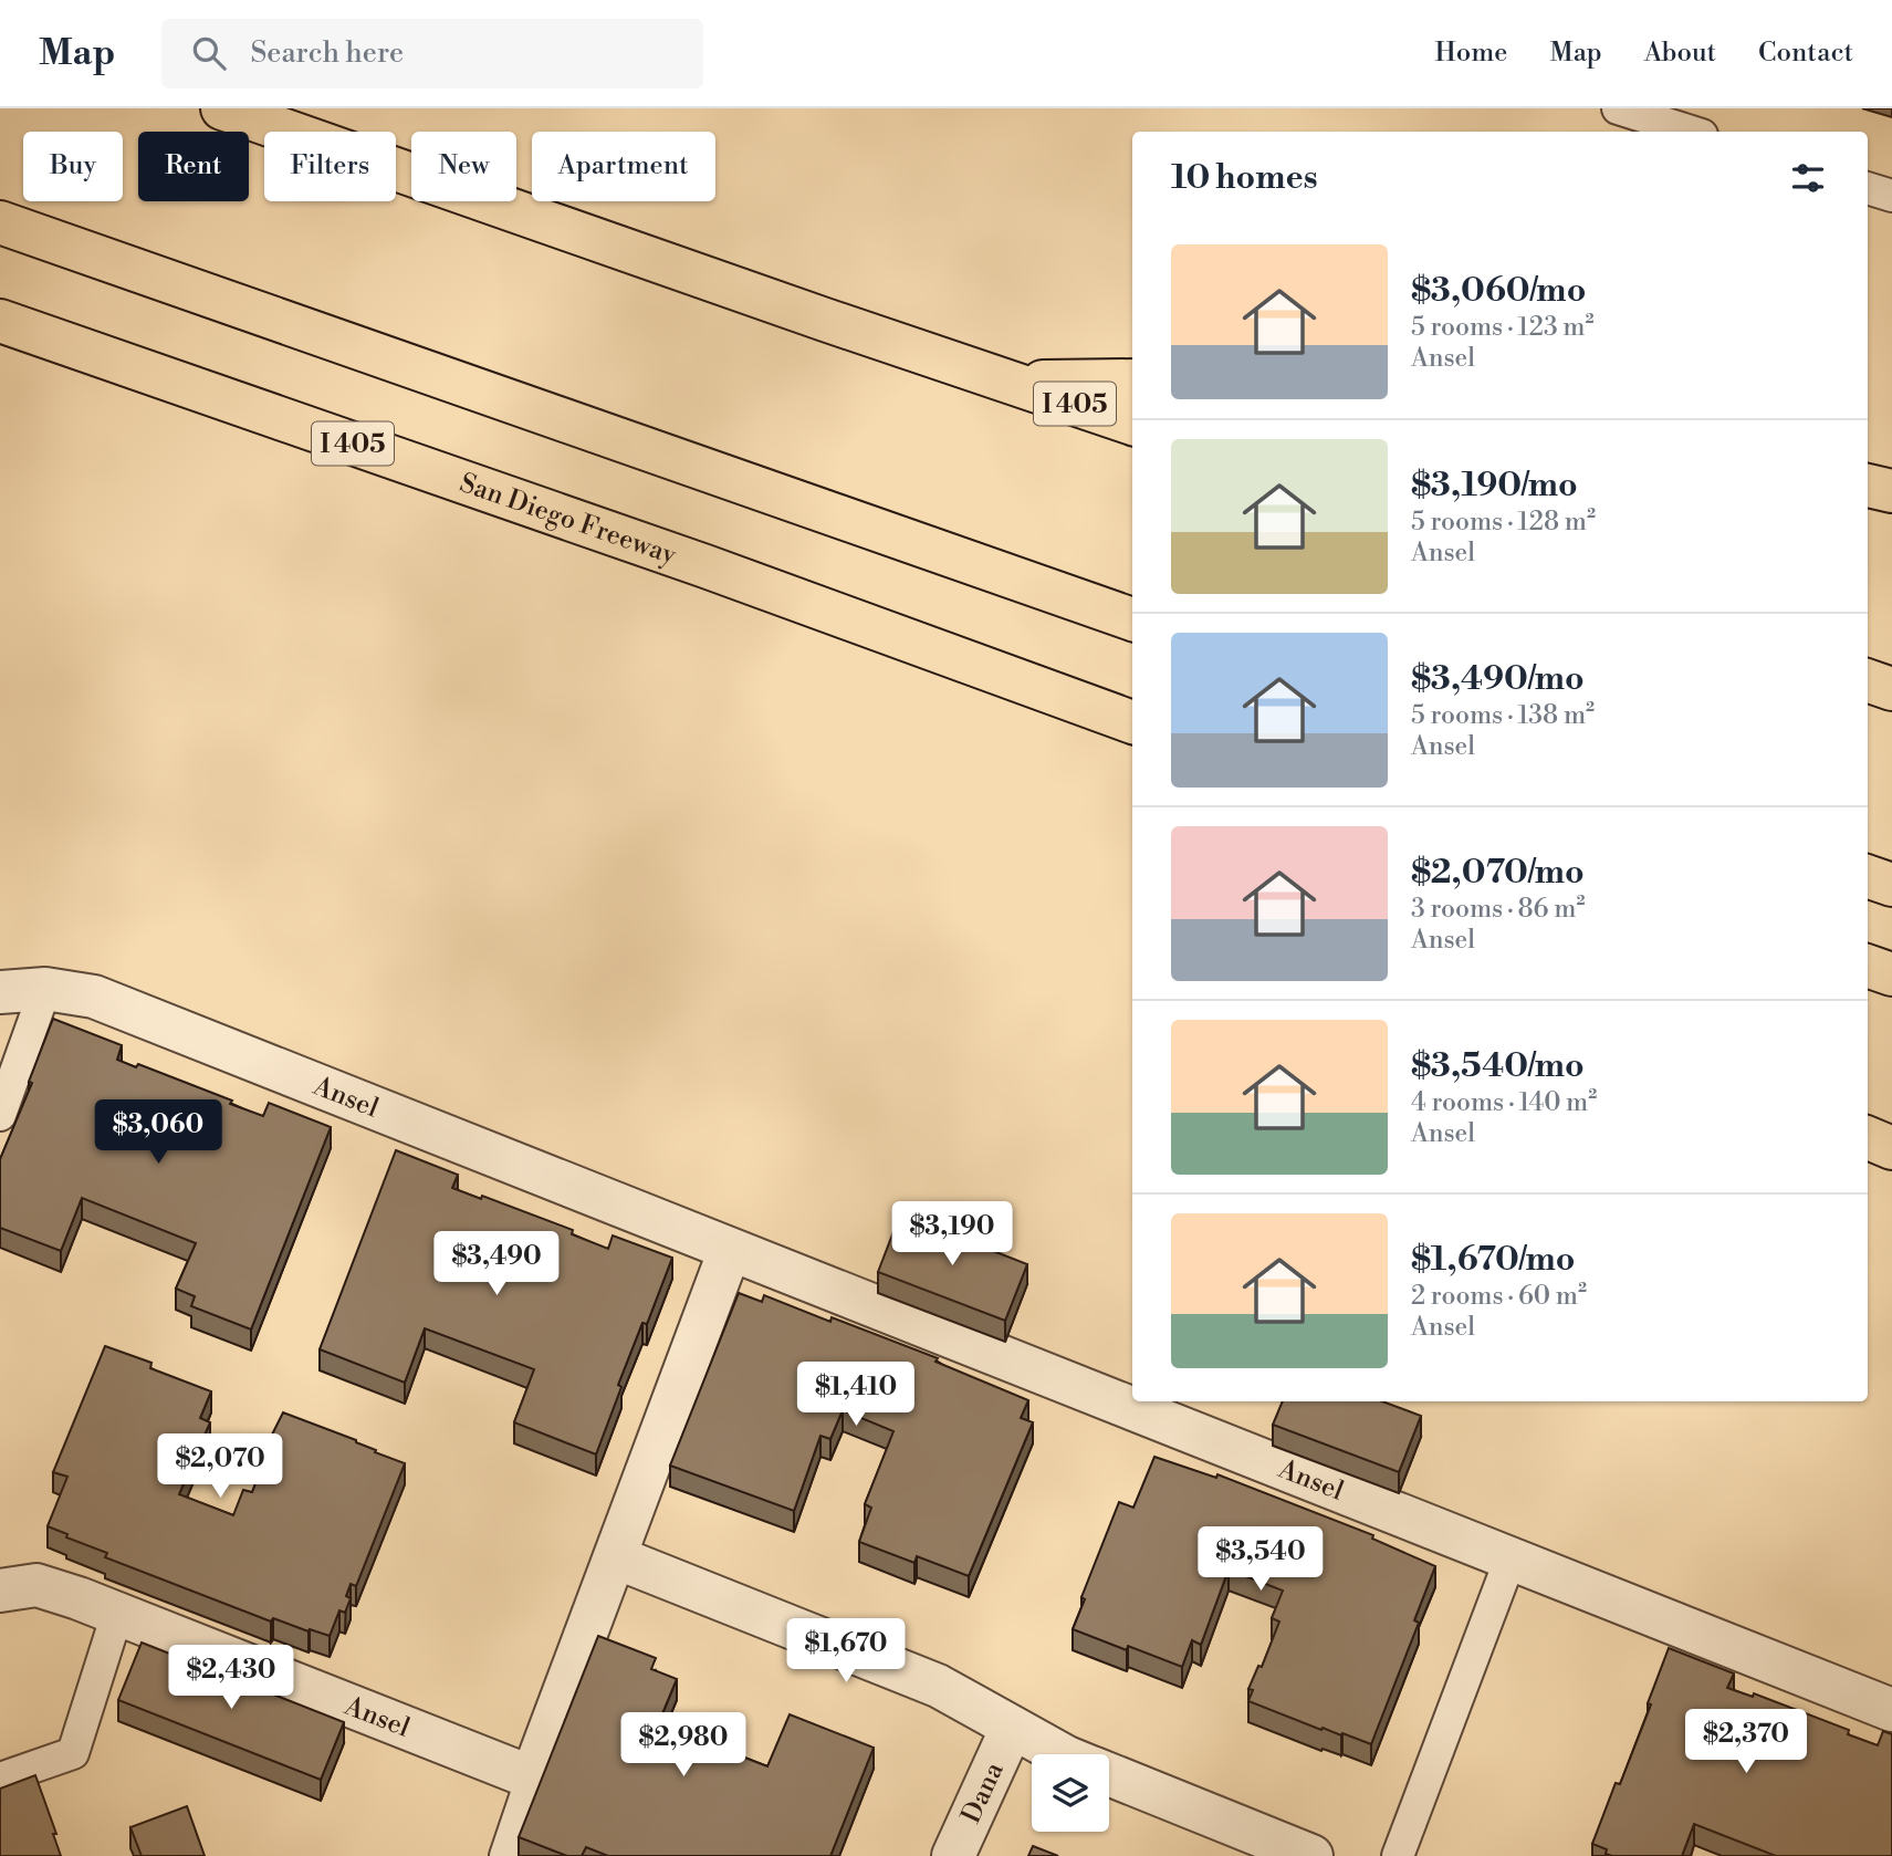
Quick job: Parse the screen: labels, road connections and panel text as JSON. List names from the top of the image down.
{
  "streets": {
    "highway": ["I 405", "San Diego Freeway"],
    "street": ["Ansel", "Dana"]
  },
  "page": {
    "header": "Map",
    "search": "Search here",
    "nav": [
      "Home",
      "Map",
      "About",
      "Contact"
    ],
    "chip": [
      "Buy",
      "Rent",
      "Filters",
      "New",
      "Apartment"
    ],
    "heading": "10 homes",
    "list": [
      {
        "name": "$3,060/mo",
        "note": "5 rooms · 123 m² · Ansel"
      },
      {
        "name": "$3,190/mo",
        "note": "5 rooms · 128 m² · Ansel"
      },
      {
        "name": "$3,490/mo",
        "note": "5 rooms · 138 m² · Ansel"
      },
      {
        "name": "$2,070/mo",
        "note": "3 rooms · 86 m² · Ansel"
      },
      {
        "name": "$3,540/mo",
        "note": "4 rooms · 140 m² · Ansel"
      },
      {
        "name": "$1,670/mo",
        "note": "2 rooms · 60 m² · Ansel"
      }
    ],
    "price": [
      "$3,060",
      "$3,190",
      "$3,490",
      "$1,410",
      "$2,070",
      "$3,540",
      "$1,670",
      "$2,430",
      "$2,370",
      "$2,980"
    ]
  }
}
